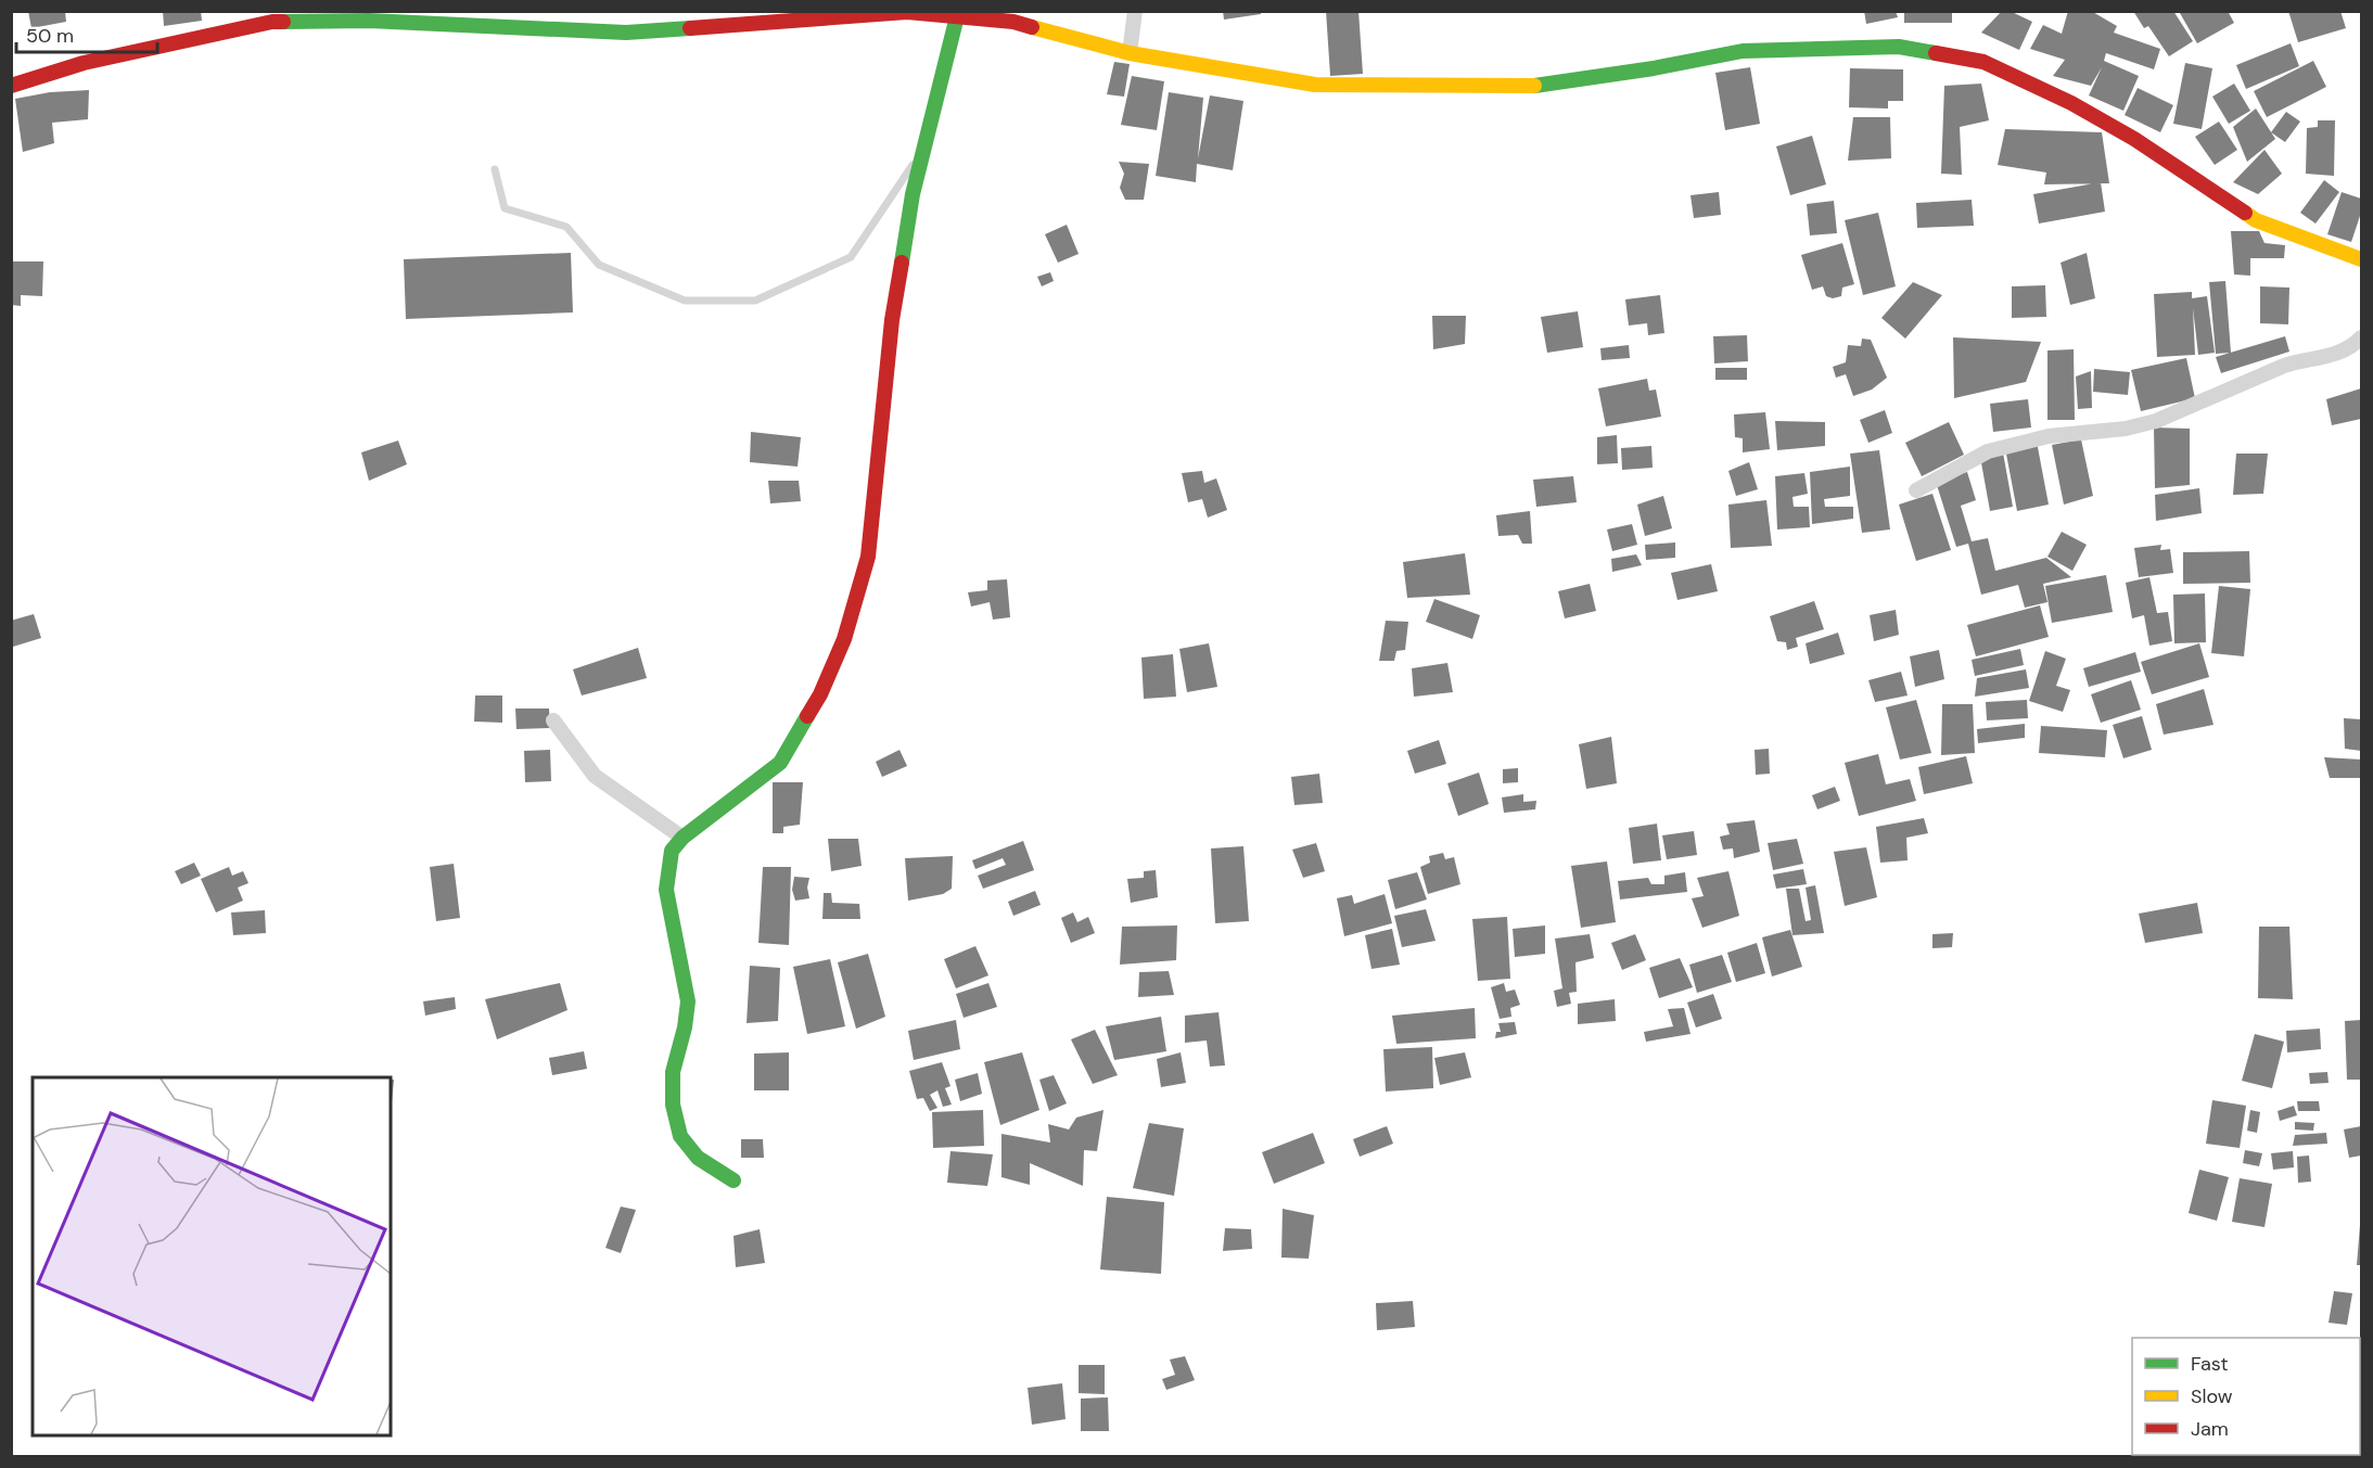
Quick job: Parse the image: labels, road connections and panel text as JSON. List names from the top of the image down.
{
  "legend": ["Fast", "Slow", "Jam"],
  "scale_bar": "50 m"
}
